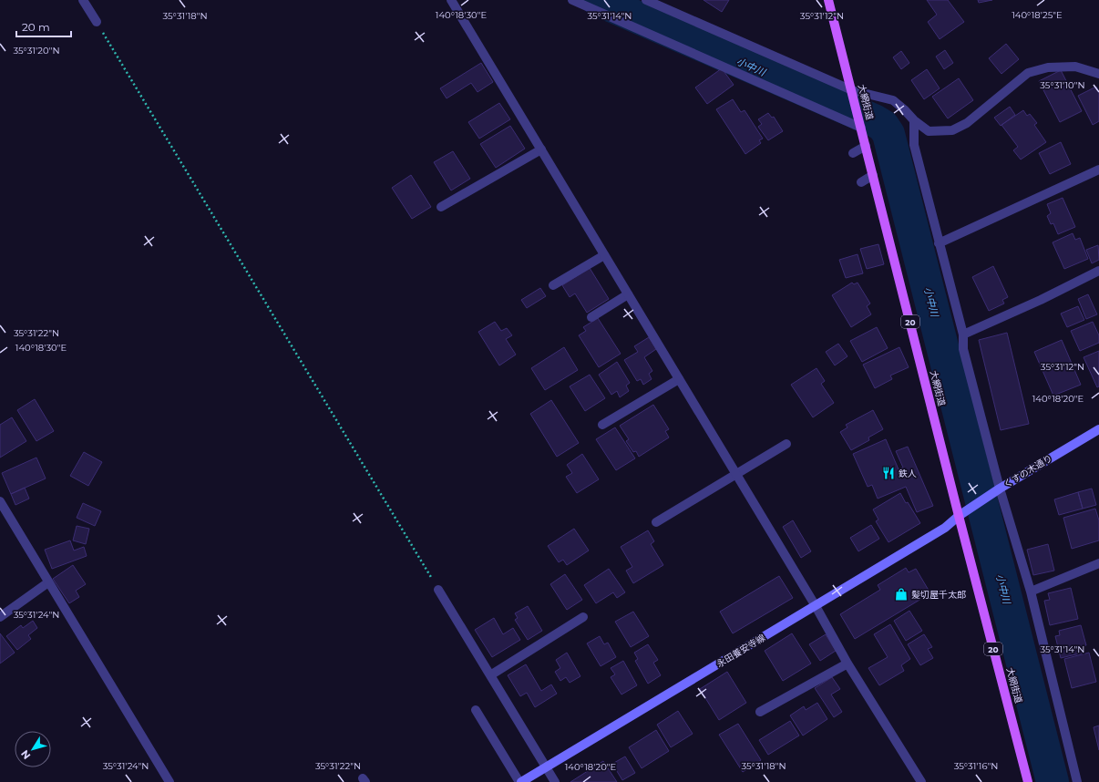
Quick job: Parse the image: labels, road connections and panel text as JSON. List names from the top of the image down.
{
  "streets": {
    "main road": ["大網街道", "20"],
    "street": ["くすの木通り", "永田養安寺線"]
  },
  "crossings": [
    ["大網街道", "くすの木通り"],
    ["大網街道", "永田養安寺線"],
    ["くすの木通り", "永田養安寺線"]
  ],
  "water": ["小中川"],
  "places": {
    "restaurant": ["鉄人"],
    "shop": ["髪切屋千太郎"]
  },
  "scale_bar": "20 m",
  "north": "bottom left",
  "coordinates": [
    "140°18'30\"E",
    "140°18'25\"E",
    "35°31'18\"N",
    "35°31'14\"N",
    "35°31'12\"N",
    "35°31'20\"N",
    "35°31'10\"N",
    "35°31'22\"N",
    "140°18'20\"E",
    "35°31'24\"N",
    "35°31'16\"N"
  ]
}
